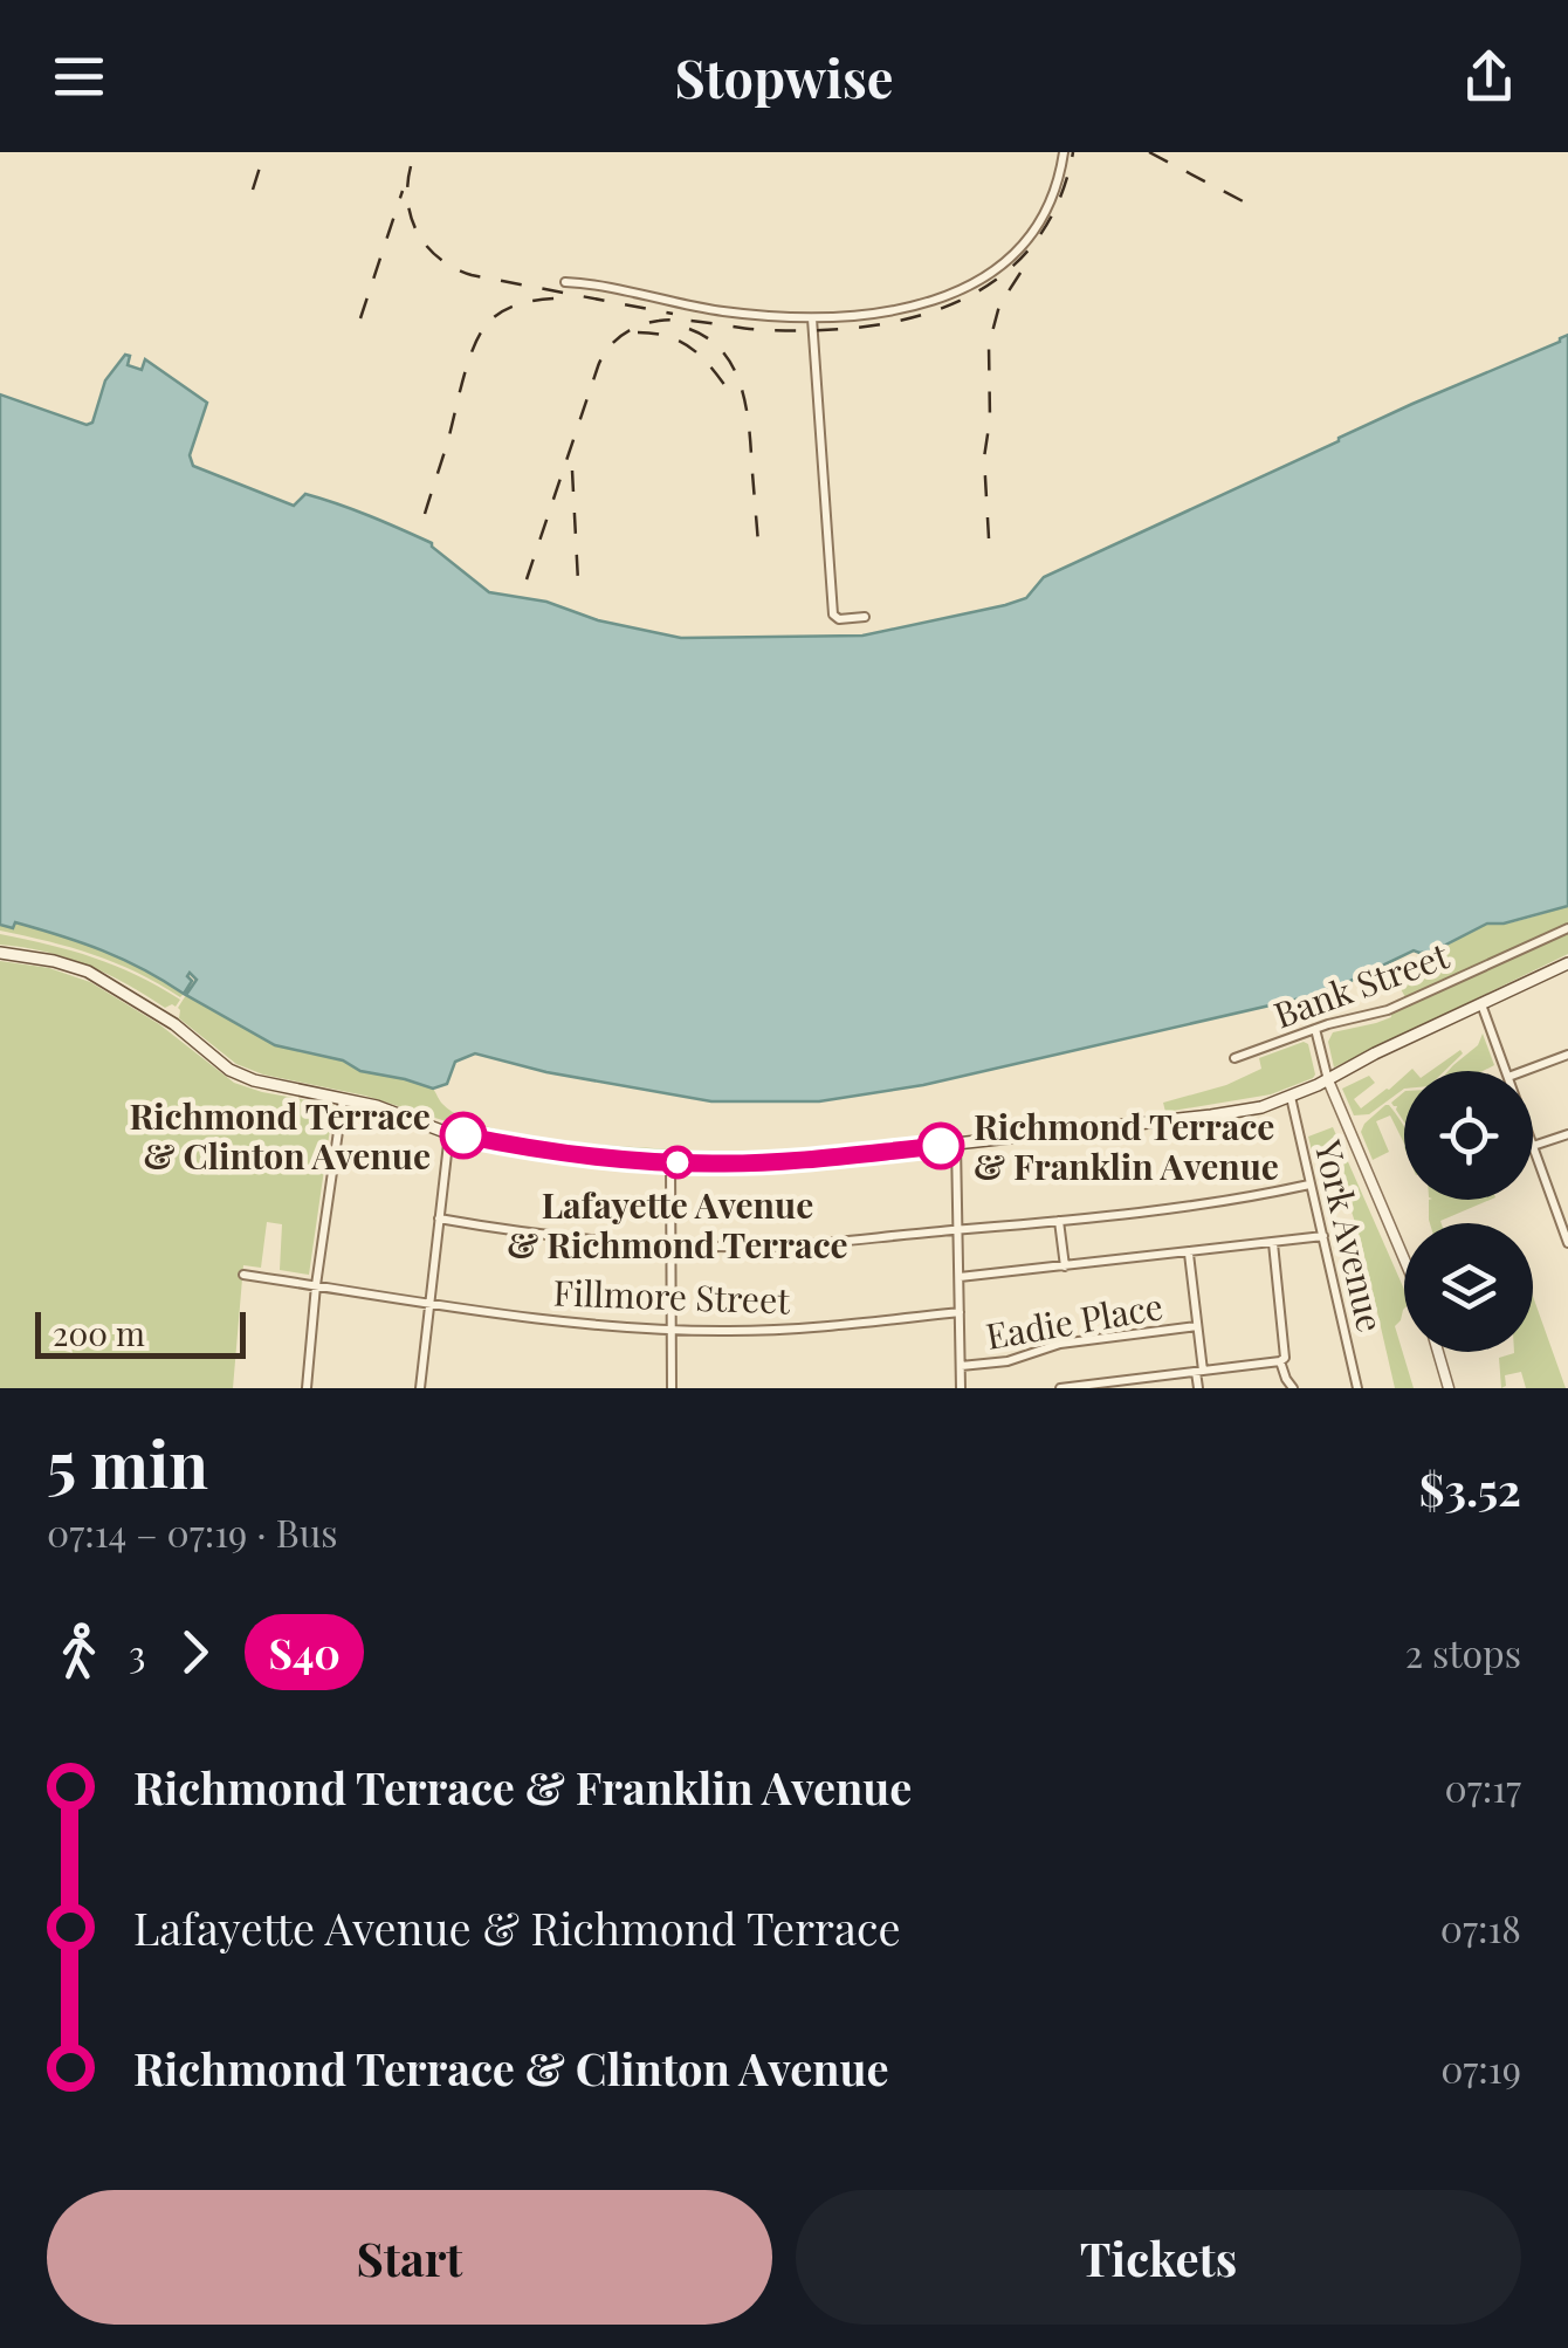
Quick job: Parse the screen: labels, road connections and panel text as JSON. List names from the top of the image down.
{
  "streets": {
    "street": [
      "Bank Street",
      "York Avenue",
      "Fillmore Street",
      "Eadie Place"
    ]
  },
  "places": ["Richmond Terrace & Clinton Avenue", "Richmond Terrace & Franklin Avenue", "Lafayette Avenue & Richmond Terrace"],
  "lines": ["bus line S40"],
  "scale_bar": "200 m",
  "page": {
    "header": "Stopwise",
    "scale": "200 m",
    "heading": ["5 min", "07:14 – 07:19 · Bus", "$3.52"],
    "legs": ["3", "S40", "2 stops"],
    "list": [
      {
        "name": "Richmond Terrace & Franklin Avenue",
        "value": "07:17"
      },
      {
        "name": "Lafayette Avenue & Richmond Terrace",
        "value": "07:18"
      },
      {
        "name": "Richmond Terrace & Clinton Avenue",
        "value": "07:19"
      }
    ],
    "buttons": ["Start", "Tickets"]
  }
}
